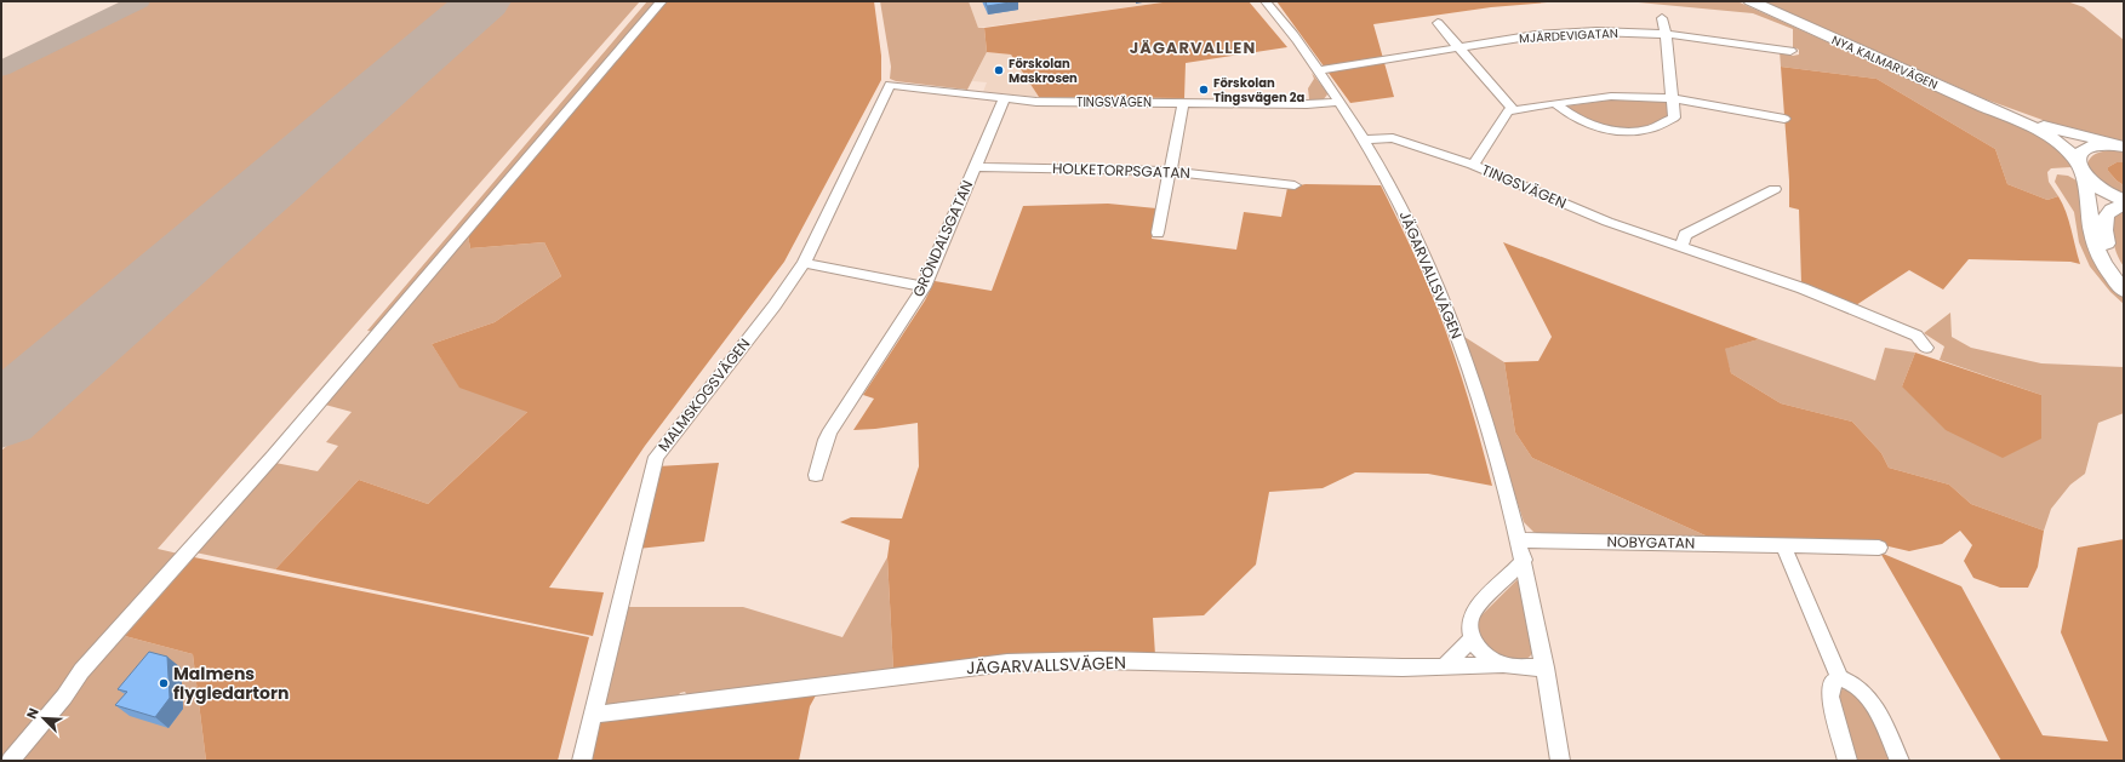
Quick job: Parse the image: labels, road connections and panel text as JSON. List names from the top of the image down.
{
  "streets": {
    "main road": ["NYA KALMARVÄGEN"],
    "street": [
      "MJÄRDEVIGATAN",
      "TINGSVÄGEN",
      "HOLKETORPSGATAN",
      "GRÖNDALSGATAN",
      "JÄGARVALLSVÄGEN",
      "MALMSKOGSVÄGEN",
      "NOBYGATAN"
    ]
  },
  "crossings": [
    ["MJÄRDEVIGATAN", "JÄGARVALLSVÄGEN"],
    ["TINGSVÄGEN", "GRÖNDALSGATAN"],
    ["TINGSVÄGEN", "JÄGARVALLSVÄGEN"],
    ["TINGSVÄGEN", "MALMSKOGSVÄGEN"],
    ["HOLKETORPSGATAN", "GRÖNDALSGATAN"],
    ["JÄGARVALLSVÄGEN", "MALMSKOGSVÄGEN"],
    ["JÄGARVALLSVÄGEN", "NOBYGATAN"]
  ],
  "districts": ["JÄGARVALLEN"],
  "places": ["Förskolan Maskrosen", "Förskolan Tingsvägen 2a", "Malmens flygledartorn"],
  "north": "top left"
}
